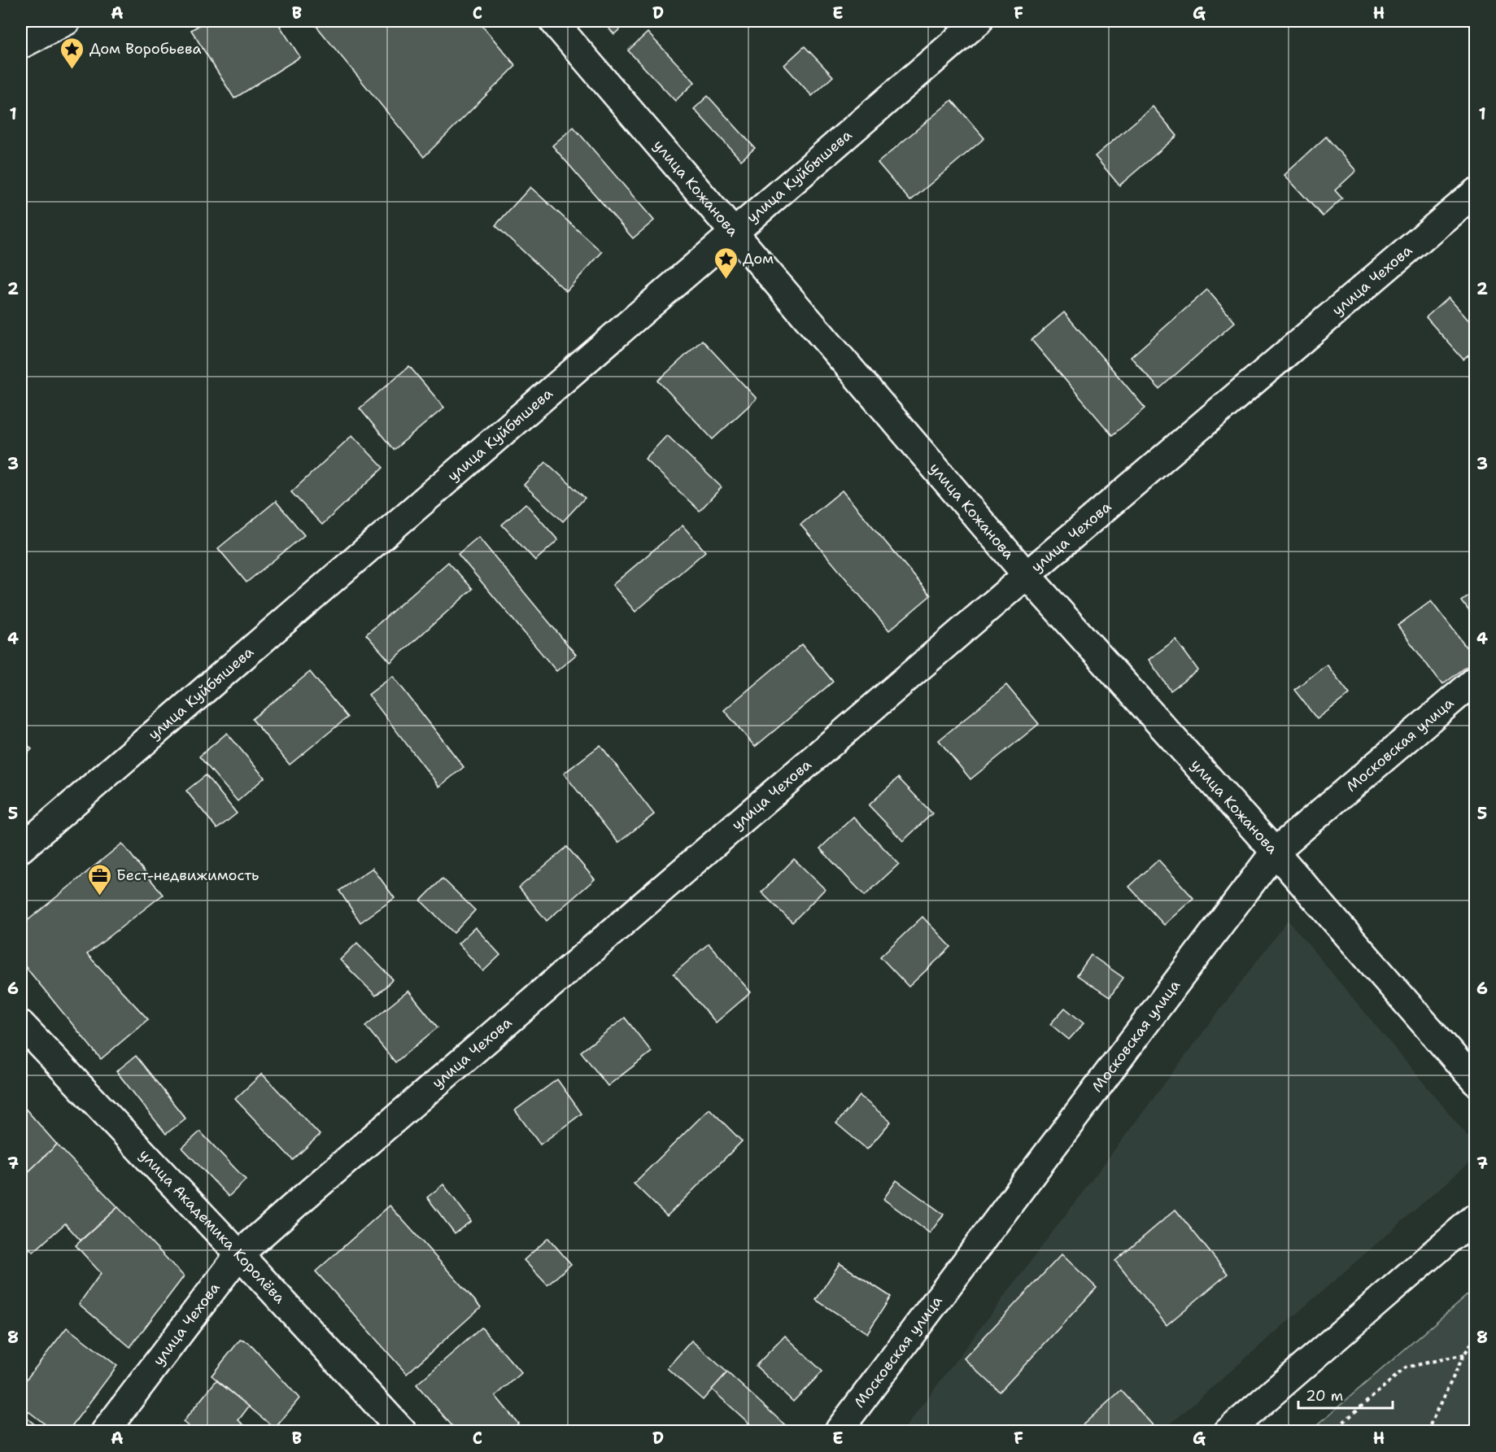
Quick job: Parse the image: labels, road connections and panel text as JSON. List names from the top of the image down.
{
  "streets": {
    "street": [
      "улица Куйбышева",
      "улица Кожанова",
      "улица Чехова",
      "Московская улица",
      "улица Академика Королёва"
    ]
  },
  "crossings": [
    ["улица Куйбышева", "улица Кожанова"],
    ["улица Кожанова", "улица Чехова"],
    ["улица Кожанова", "Московская улица"],
    ["улица Чехова", "улица Академика Королёва"]
  ],
  "places": {
    "place": ["Дом Воробьева", "Дом"],
    "office": ["Бест-недвижимость"]
  },
  "scale_bar": "20 m",
  "grid": {
    "columns": [
      "A",
      "B",
      "C",
      "D",
      "E",
      "F",
      "G",
      "H"
    ],
    "rows": [
      "1",
      "2",
      "3",
      "4",
      "5",
      "6",
      "7",
      "8"
    ]
  }
}
